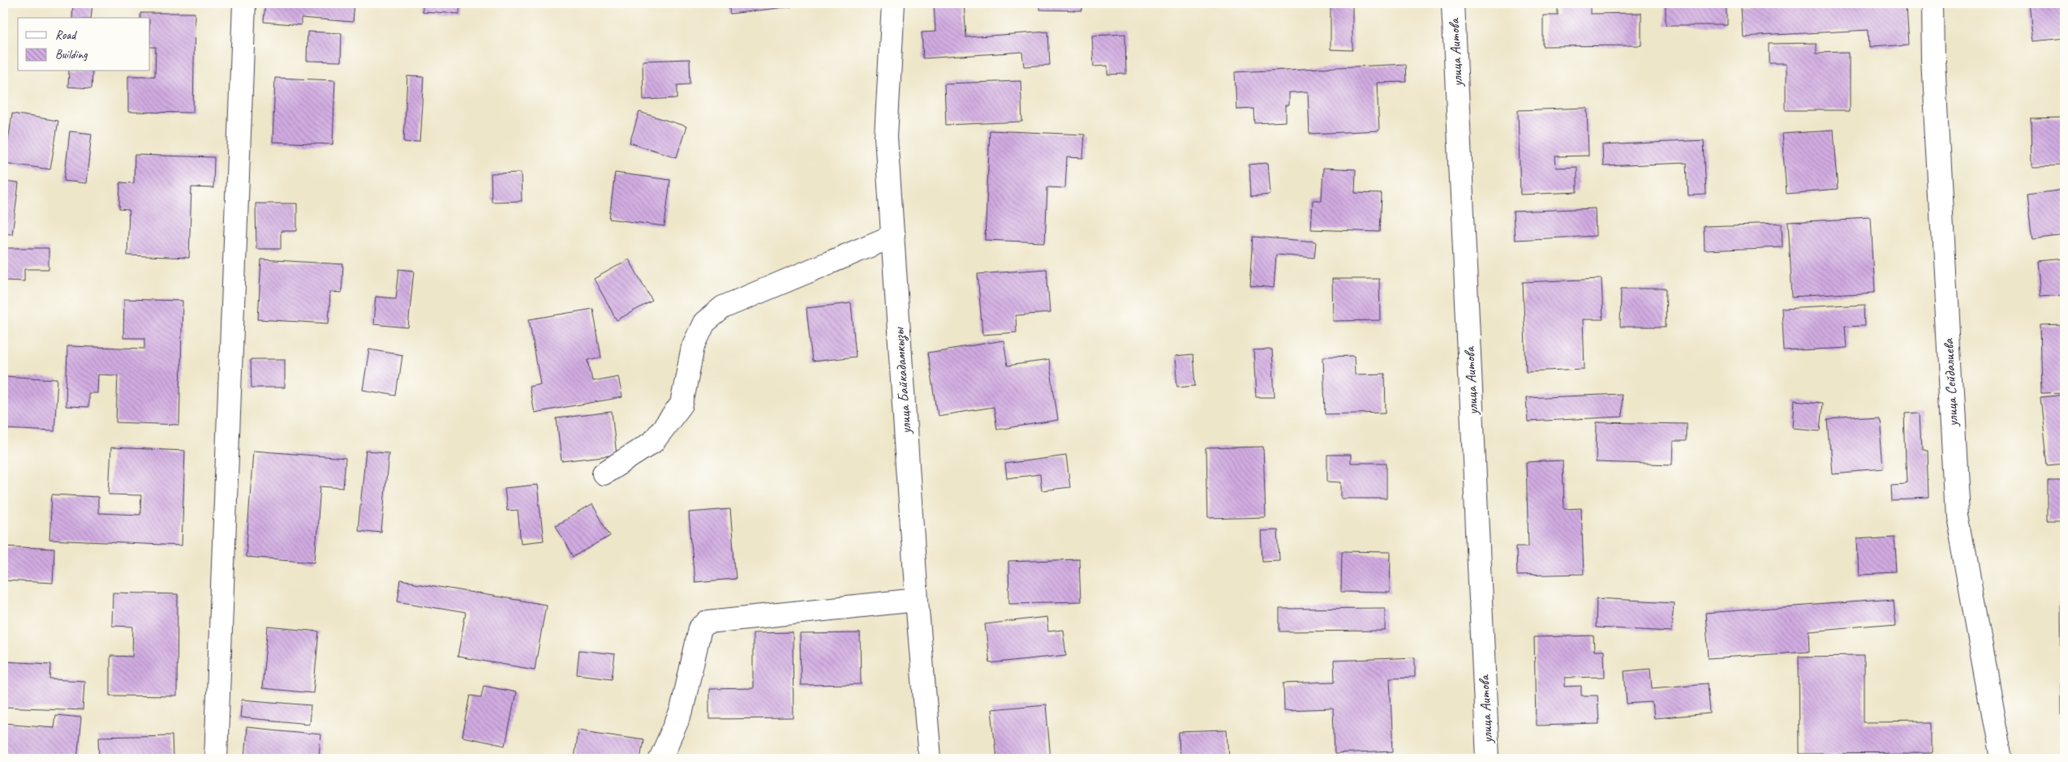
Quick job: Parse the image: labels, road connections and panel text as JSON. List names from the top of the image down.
{
  "streets": {
    "street": ["улица Аитова", "улица Байкадамкызы", "улица Сейдалиева"]
  },
  "legend": ["Road", "Building"]
}
